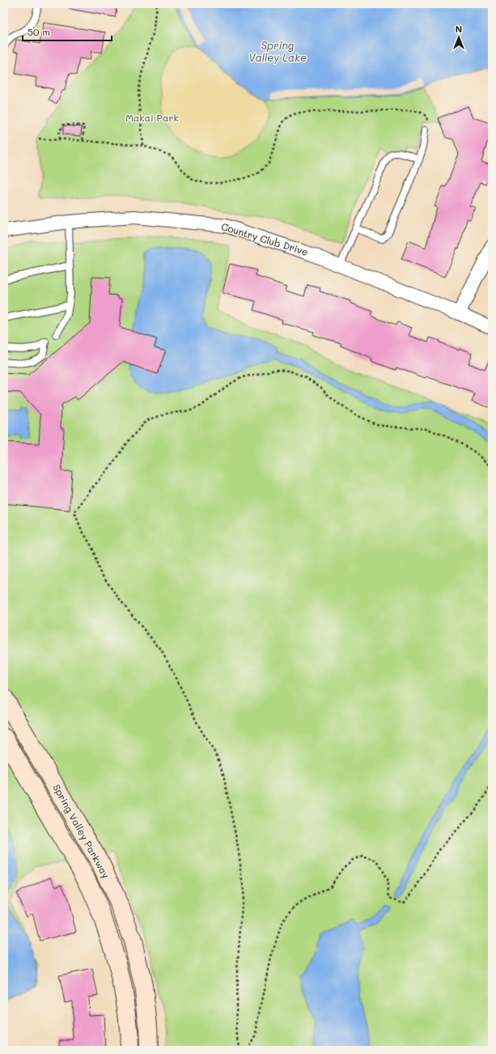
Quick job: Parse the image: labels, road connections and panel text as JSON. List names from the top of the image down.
{
  "streets": {
    "street": ["Country Club Drive", "Spring Valley Parkway"]
  },
  "water": ["Spring Valley Lake"],
  "parks": ["Makai Park"],
  "scale_bar": "50 m",
  "north": "top"
}
